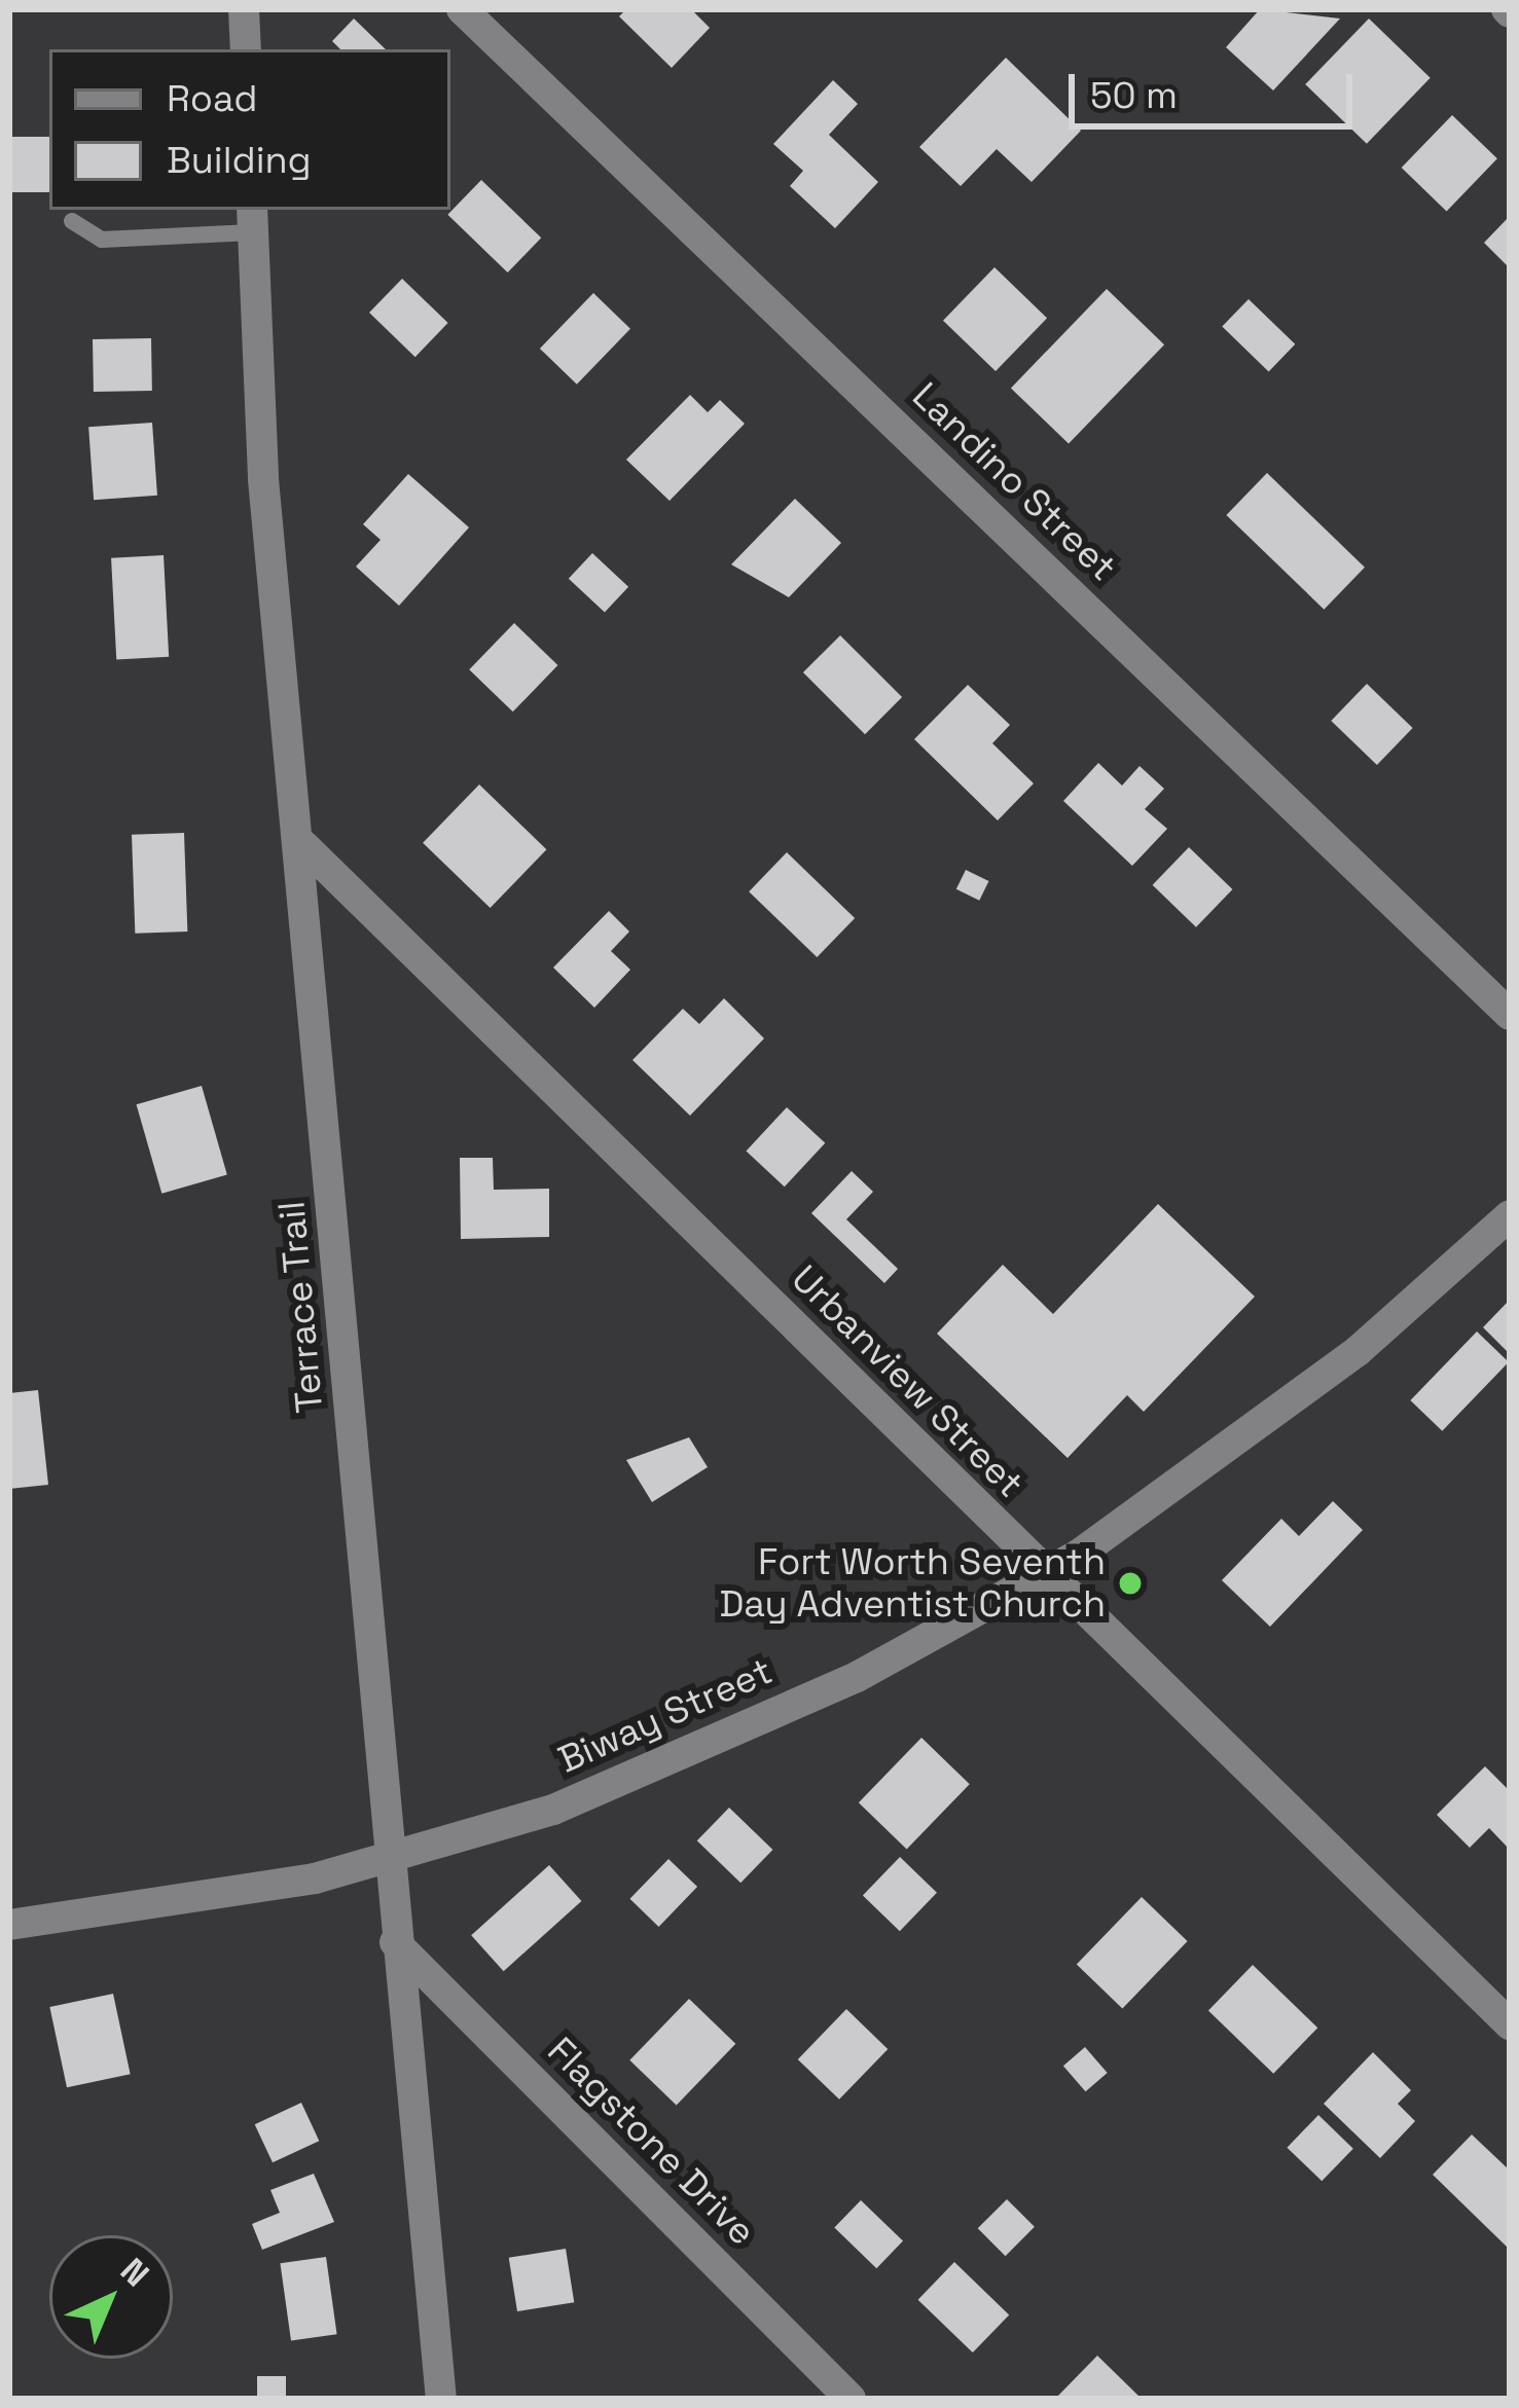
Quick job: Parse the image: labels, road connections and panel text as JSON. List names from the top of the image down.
{
  "streets": {
    "street": [
      "Landino Street",
      "Terrace Trail",
      "Urbanview Street",
      "Biway Street",
      "Flagstone Drive"
    ]
  },
  "crossings": [
    ["Terrace Trail", "Urbanview Street"],
    ["Terrace Trail", "Biway Street"],
    ["Terrace Trail", "Flagstone Drive"],
    ["Urbanview Street", "Biway Street"]
  ],
  "places": ["Fort Worth Seventh Day Adventist Church"],
  "legend": ["Road", "Building"],
  "scale_bar": "50 m",
  "north": "top right"
}
